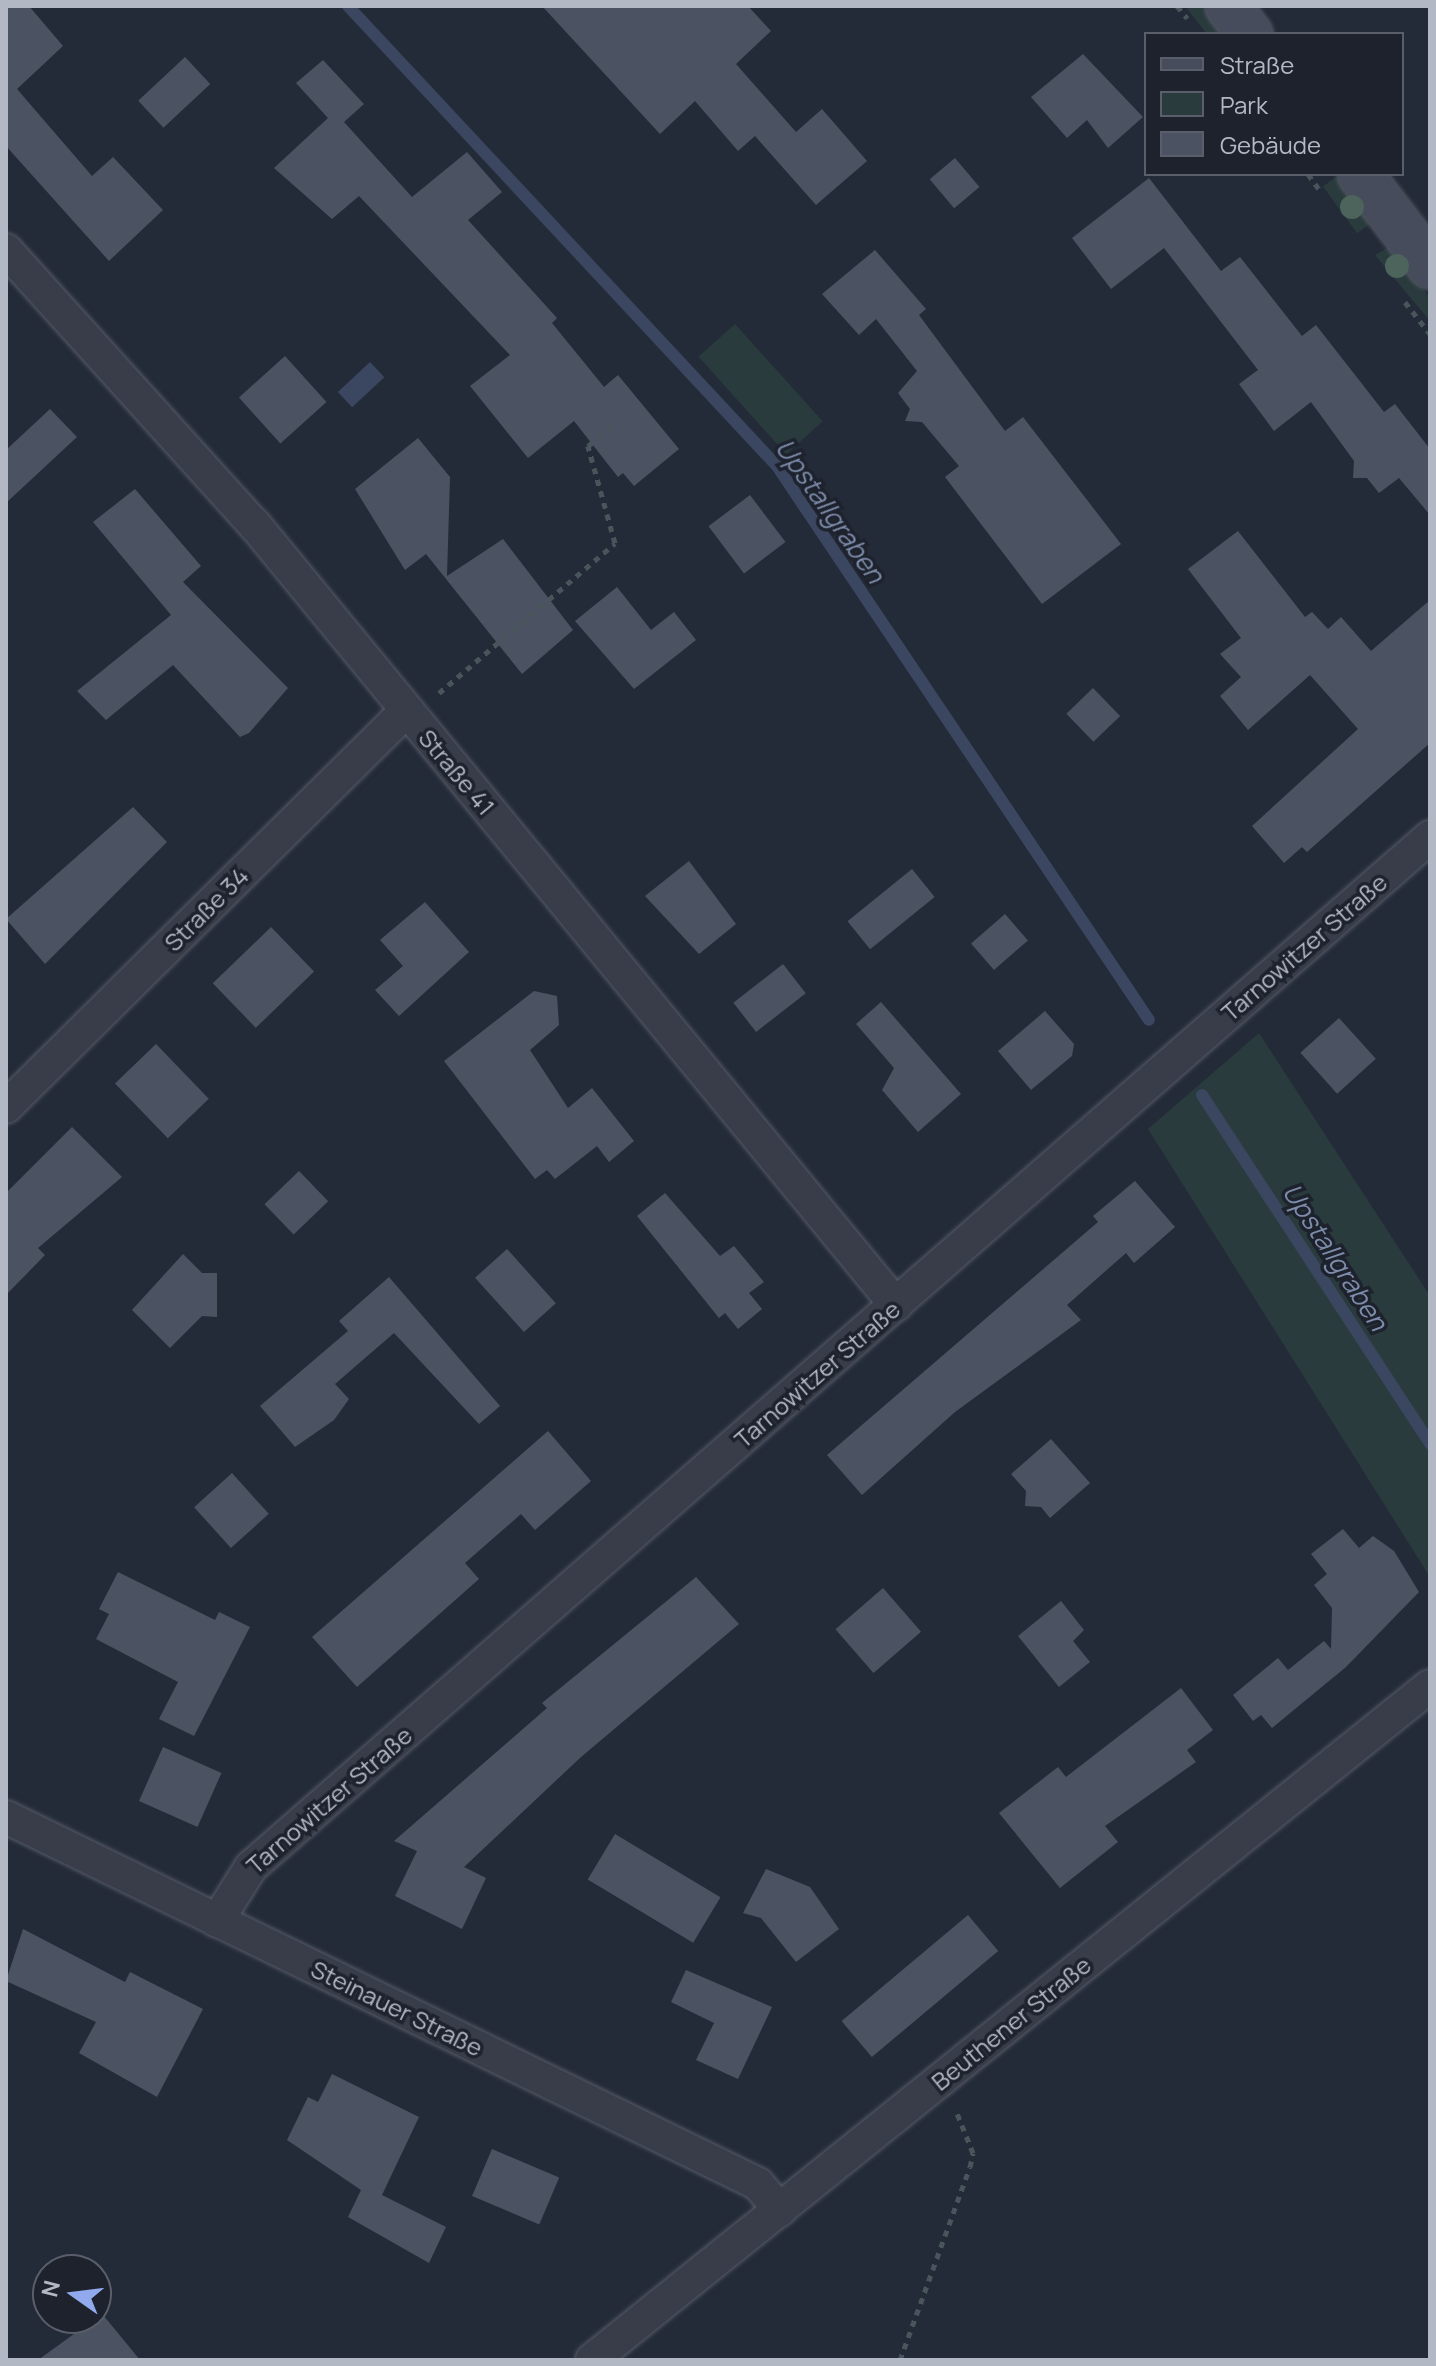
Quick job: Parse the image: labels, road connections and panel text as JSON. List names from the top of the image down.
{
  "streets": {
    "street": [
      "Straße 41",
      "Straße 34",
      "Tarnowitzer Straße",
      "Steinauer Straße",
      "Beuthener Straße"
    ]
  },
  "crossings": [
    ["Straße 41", "Straße 34"],
    ["Straße 41", "Tarnowitzer Straße"],
    ["Tarnowitzer Straße", "Steinauer Straße"],
    ["Steinauer Straße", "Beuthener Straße"]
  ],
  "water": ["Upstallgraben"],
  "legend": ["Straße", "Park", "Gebäude"],
  "north": "left"
}
